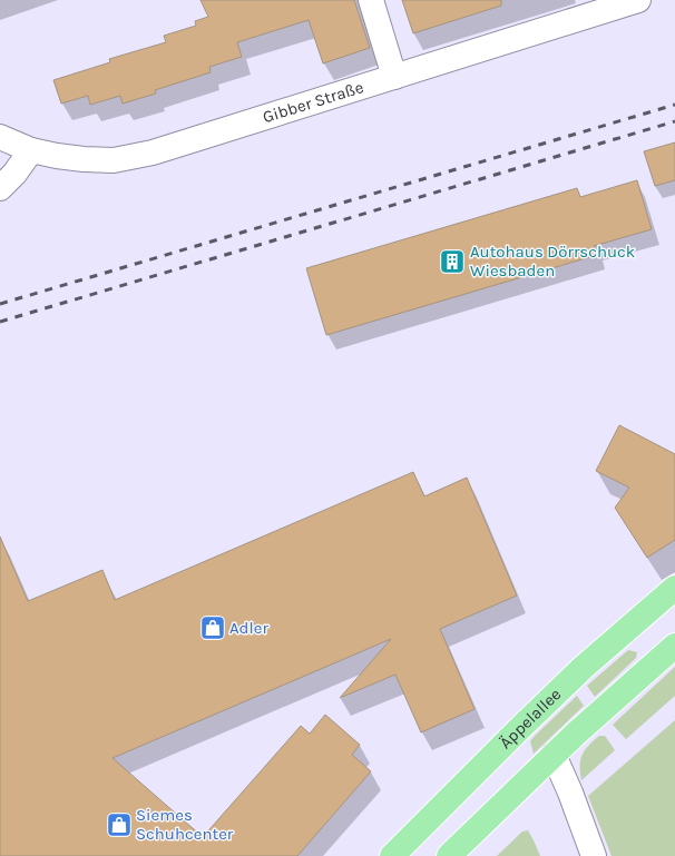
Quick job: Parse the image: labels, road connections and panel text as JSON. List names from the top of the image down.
{
  "streets": {
    "main road": ["Äppelallee"],
    "street": ["Gibber Straße"]
  },
  "places": {
    "building": ["Autohaus Dörrschuck Wiesbaden"],
    "shop": ["Adler", "Siemes Schuhcenter"]
  }
}
